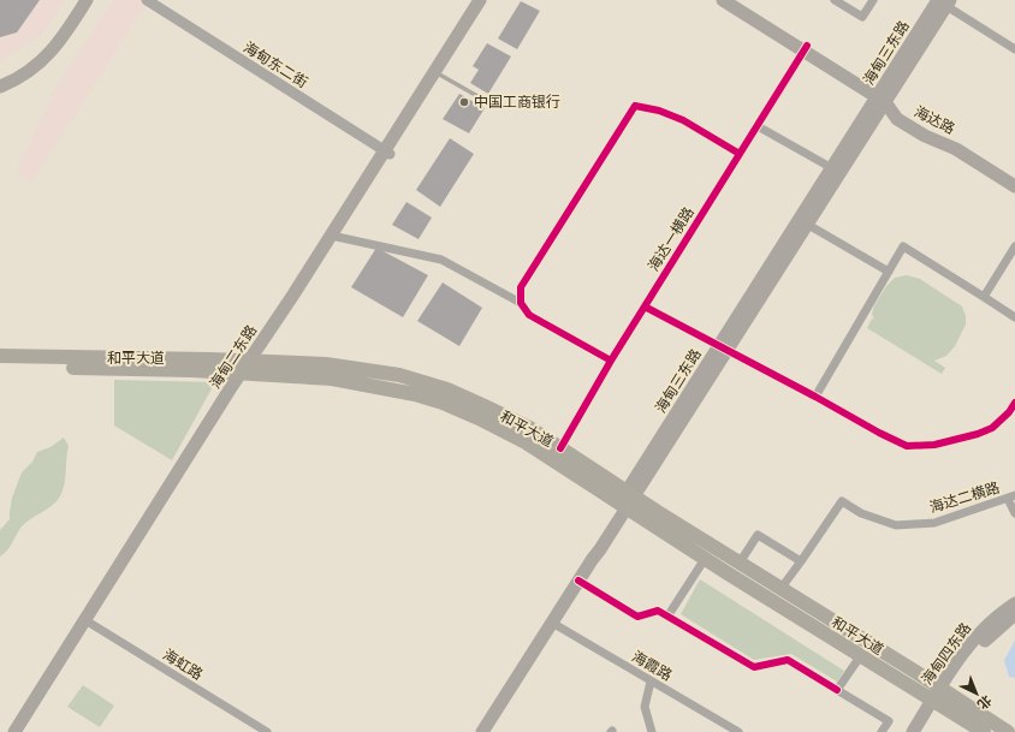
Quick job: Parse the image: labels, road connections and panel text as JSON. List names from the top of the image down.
{
  "streets": {
    "main road": [
      "海甸三东路",
      "海达路",
      "海甸二东路",
      "和平大道",
      "海甸四东路"
    ],
    "street": [
      "海甸东二街",
      "海达一横路",
      "海达二横路",
      "海虹路",
      "海霞路"
    ]
  },
  "crossings": [
    ["海甸三东路", "海达路"],
    ["海甸东二街", "海甸二东路"],
    ["海达路", "海达一横路"],
    ["海达一横路", "和平大道"],
    ["海甸二东路", "和平大道"],
    ["海甸二东路", "海虹路"],
    ["和平大道", "海甸四东路"]
  ],
  "places": ["中国工商银行"],
  "north": "bottom right"
}
